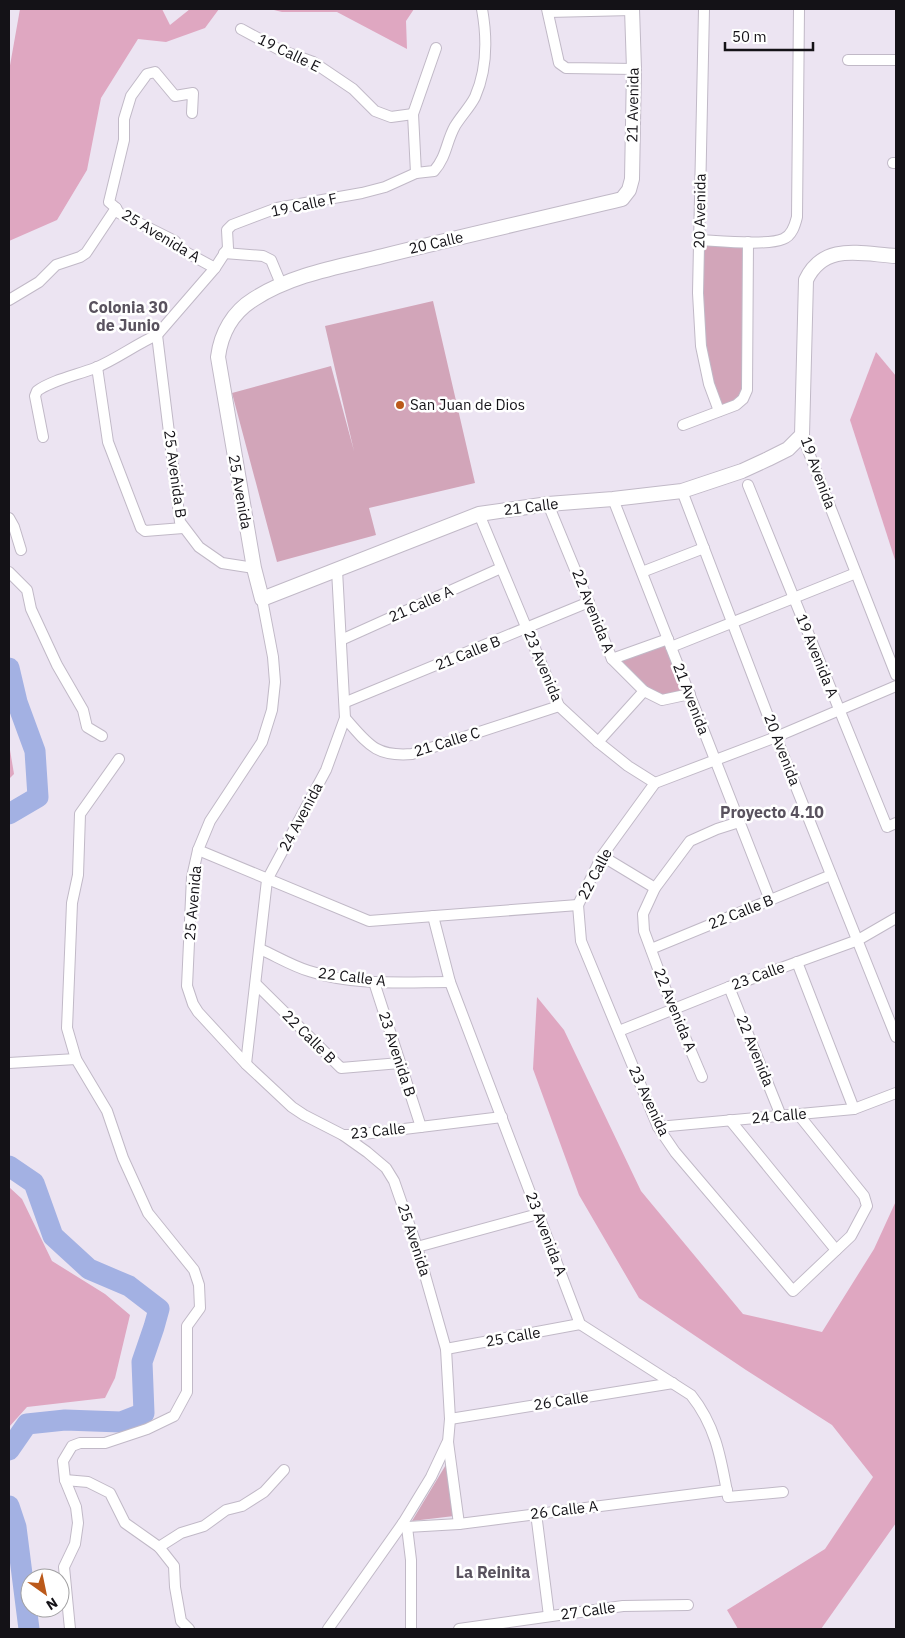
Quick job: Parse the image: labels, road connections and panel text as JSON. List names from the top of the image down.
{
  "streets": {
    "street": [
      "19 Calle E",
      "21 Avenida",
      "19 Calle F",
      "20 Avenida",
      "25 Avenida A",
      "20 Calle",
      "19 Avenida",
      "25 Avenida B",
      "25 Avenida",
      "21 Calle",
      "21 Calle A",
      "22 Avenida A",
      "21 Calle B",
      "19 Avenida A",
      "23 Avenida",
      "21 Calle C",
      "24 Avenida",
      "22 Calle",
      "22 Calle B",
      "23 Calle",
      "22 Calle A",
      "22 Avenida",
      "23 Avenida B",
      "24 Calle",
      "23 Avenida A",
      "25 Calle",
      "26 Calle",
      "26 Calle A",
      "27 Calle"
    ]
  },
  "crossings": [
    ["21 Avenida", "20 Calle"],
    ["21 Avenida", "21 Calle"],
    ["21 Avenida", "22 Avenida A"],
    ["21 Avenida", "22 Calle B"],
    ["19 Calle F", "25 Avenida A"],
    ["19 Calle F", "25 Avenida B"],
    ["20 Avenida", "21 Calle"],
    ["20 Avenida", "22 Calle B"],
    ["20 Avenida", "23 Calle"],
    ["20 Calle", "25 Avenida"],
    ["19 Avenida", "21 Calle"],
    ["25 Avenida B", "25 Avenida"],
    ["25 Avenida", "21 Calle"],
    ["25 Avenida", "24 Avenida"],
    ["25 Avenida", "22 Calle"],
    ["25 Avenida", "23 Calle"],
    ["25 Avenida", "25 Calle"],
    ["25 Avenida", "26 Calle"],
    ["25 Avenida", "26 Calle A"],
    ["21 Calle", "22 Avenida A"],
    ["21 Calle", "23 Avenida"],
    ["21 Calle", "24 Avenida"],
    ["21 Calle A", "23 Avenida"],
    ["21 Calle A", "24 Avenida"],
    ["22 Avenida A", "21 Calle B"],
    ["22 Avenida A", "22 Calle B"],
    ["22 Avenida A", "23 Calle"],
    ["21 Calle B", "23 Avenida"],
    ["21 Calle B", "24 Avenida"],
    ["23 Avenida", "21 Calle C"],
    ["23 Avenida", "22 Calle"],
    ["23 Avenida", "23 Calle"],
    ["23 Avenida", "24 Calle"],
    ["21 Calle C", "24 Avenida"],
    ["24 Avenida", "22 Calle"],
    ["24 Avenida", "22 Calle B"],
    ["24 Avenida", "22 Calle A"],
    ["22 Calle", "23 Avenida A"],
    ["22 Calle B", "23 Avenida B"],
    ["23 Calle", "22 Avenida"],
    ["23 Calle", "23 Avenida B"],
    ["23 Calle", "23 Avenida A"],
    ["22 Calle A", "23 Avenida B"],
    ["22 Calle A", "23 Avenida A"],
    ["22 Avenida", "24 Calle"],
    ["23 Avenida A", "25 Calle"]
  ],
  "districts": ["Colonia 30 de Junio", "Proyecto 4.10", "La Reinita"],
  "places": ["San Juan de Dios"],
  "scale_bar": "50 m",
  "north": "bottom right"
}
